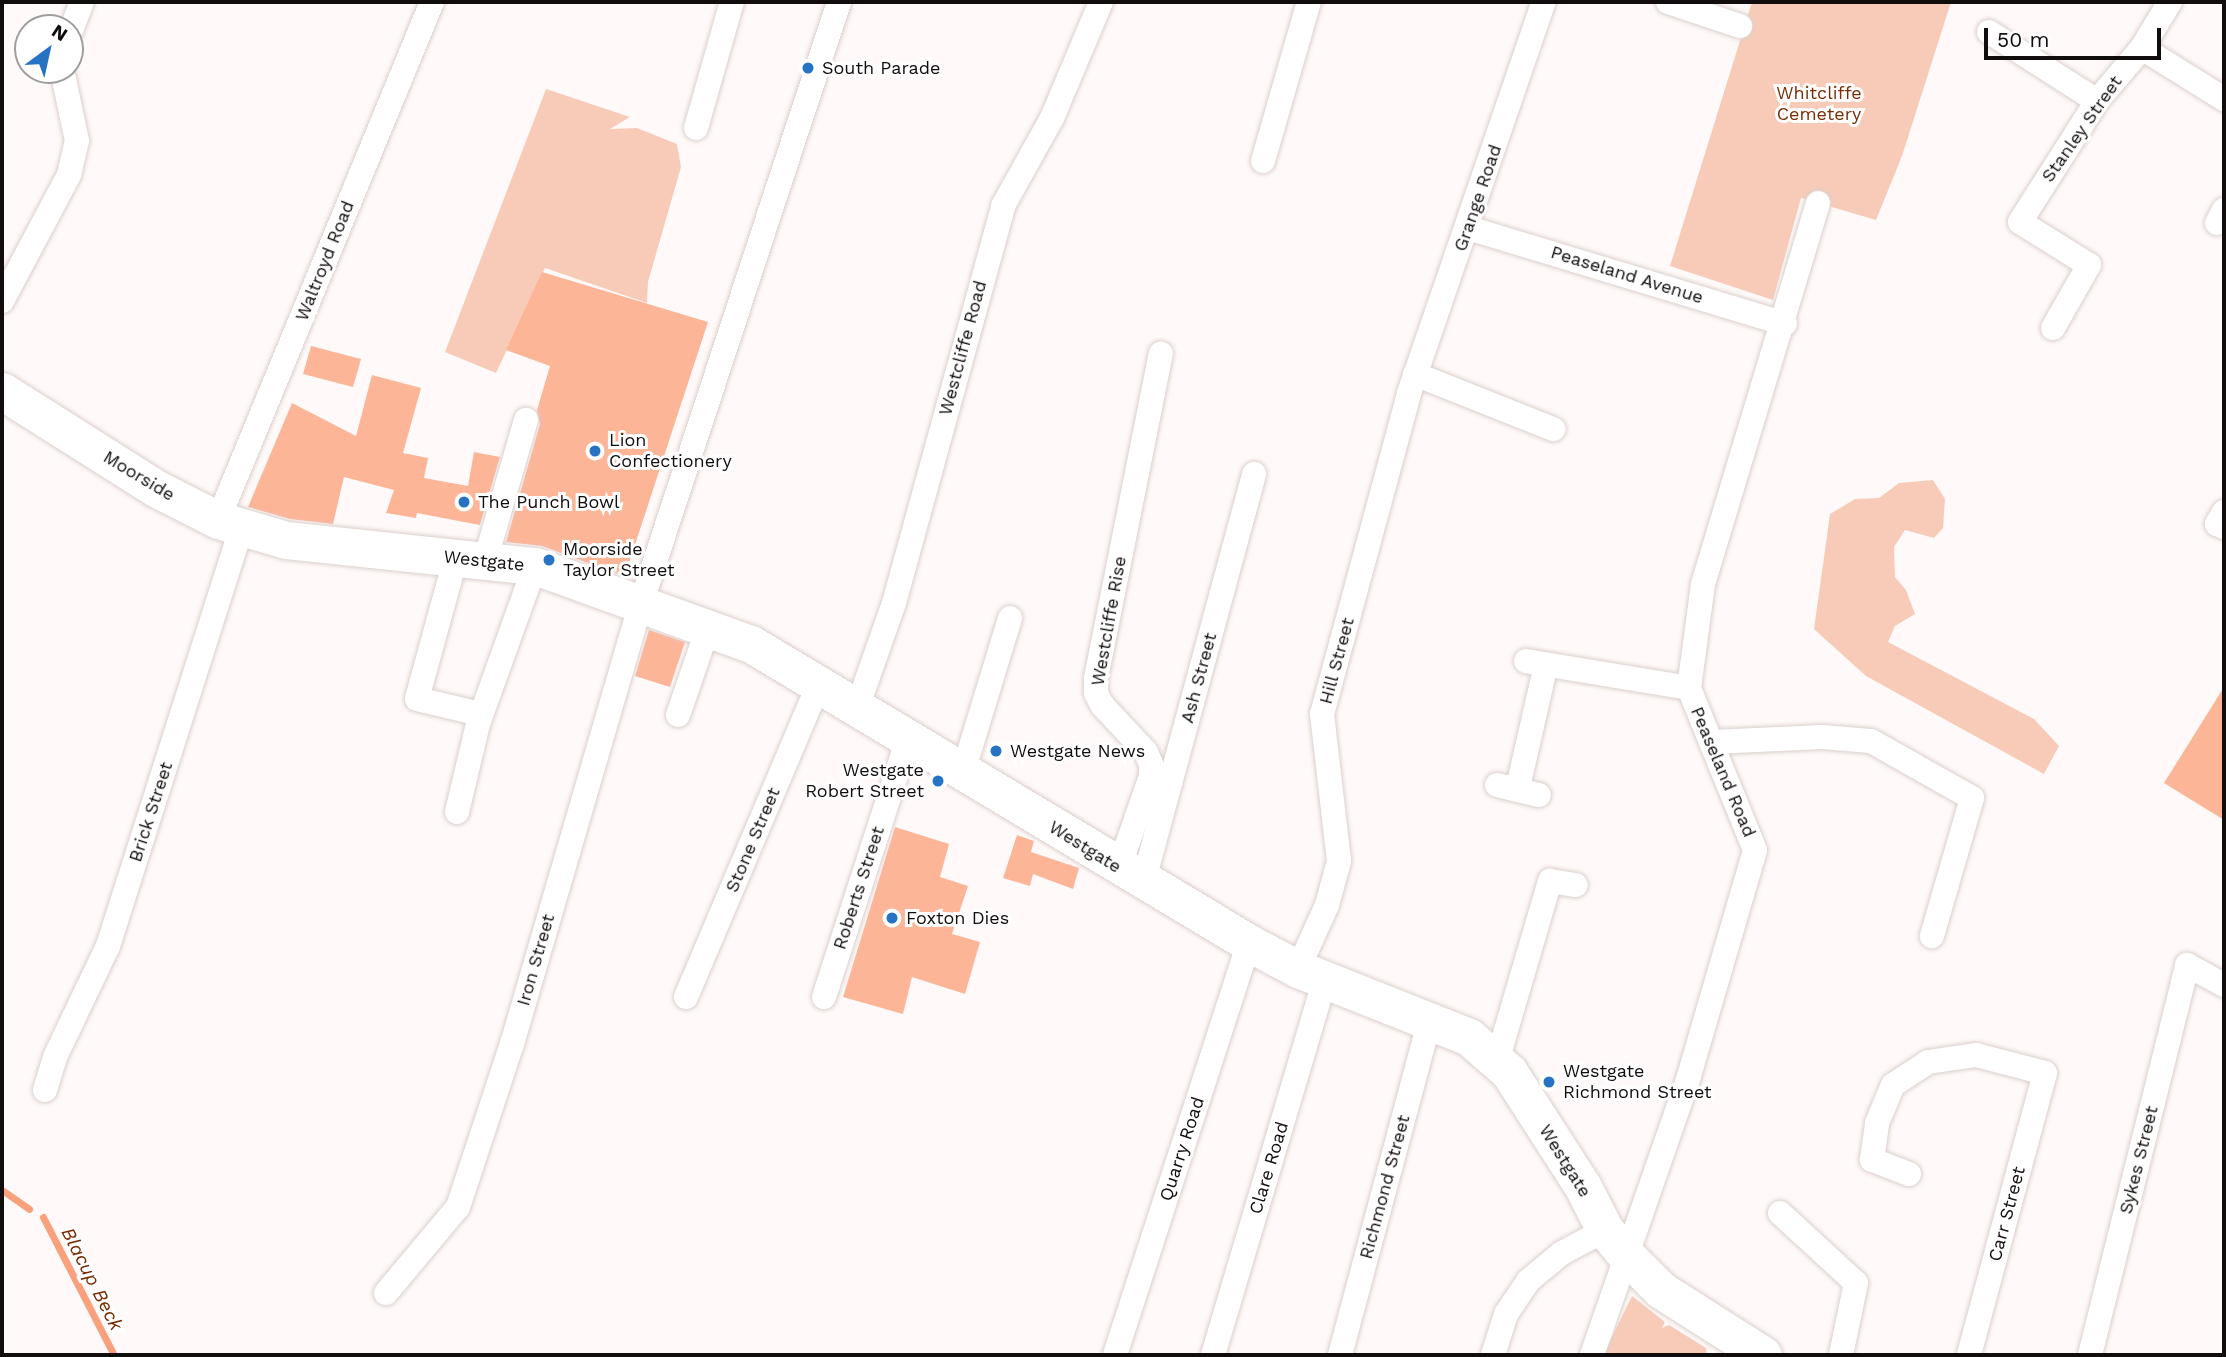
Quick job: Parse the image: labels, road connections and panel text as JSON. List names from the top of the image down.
{
  "streets": {
    "main road": ["Moorside", "Westgate"],
    "street": [
      "Stanley Street",
      "Grange Road",
      "Waltroyd Road",
      "Peaseland Avenue",
      "Westcliffe Road",
      "Westcliffe Rise",
      "Hill Street",
      "Ash Street",
      "Peaseland Road",
      "Brick Street",
      "Stone Street",
      "Roberts Street",
      "Iron Street",
      "Quarry Road",
      "Sykes Street",
      "Clare Road",
      "Richmond Street",
      "Carr Street"
    ]
  },
  "crossings": [
    ["Grange Road", "Peaseland Avenue"],
    ["Grange Road", "Hill Street"],
    ["Waltroyd Road", "Moorside"],
    ["Waltroyd Road", "Brick Street"],
    ["Peaseland Avenue", "Peaseland Road"],
    ["Westcliffe Road", "Westgate"],
    ["Moorside", "Westgate"],
    ["Moorside", "Brick Street"],
    ["Westgate", "Westcliffe Rise"],
    ["Westgate", "Hill Street"],
    ["Westgate", "Ash Street"],
    ["Westgate", "Peaseland Road"],
    ["Westgate", "Stone Street"],
    ["Westgate", "Roberts Street"],
    ["Westgate", "Iron Street"],
    ["Westgate", "Quarry Road"],
    ["Westgate", "Clare Road"],
    ["Westgate", "Richmond Street"],
    ["Westcliffe Rise", "Ash Street"],
    ["Hill Street", "Clare Road"]
  ],
  "water": ["Blacup Beck"],
  "parks": ["Whitcliffe Cemetery"],
  "places": [
    "South Parade",
    "Lion Confectionery",
    "The Punch Bowl",
    "Moorside Taylor Street",
    "Westgate News",
    "Westgate Robert Street",
    "Foxton Dies",
    "Westgate Richmond Street"
  ],
  "scale_bar": "50 m",
  "north": "top right"
}
